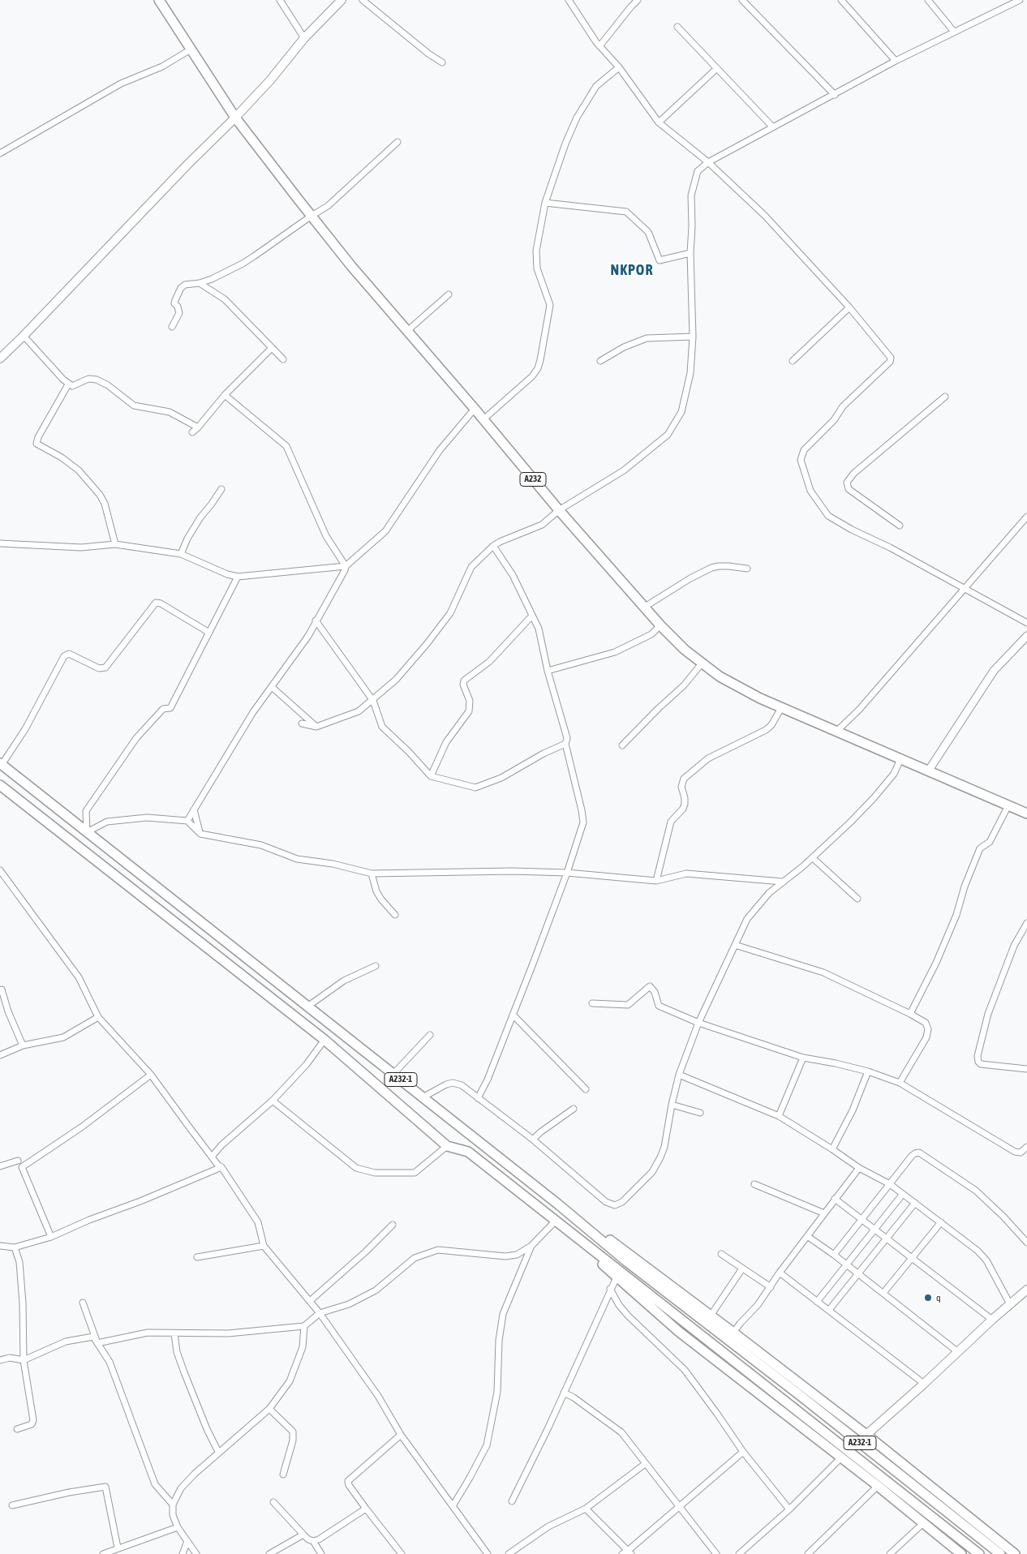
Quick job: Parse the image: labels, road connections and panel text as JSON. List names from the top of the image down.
{
  "streets": {
    "main road": ["A232", "A232-1"]
  },
  "districts": ["NKPOR"],
  "places": ["q"]
}
